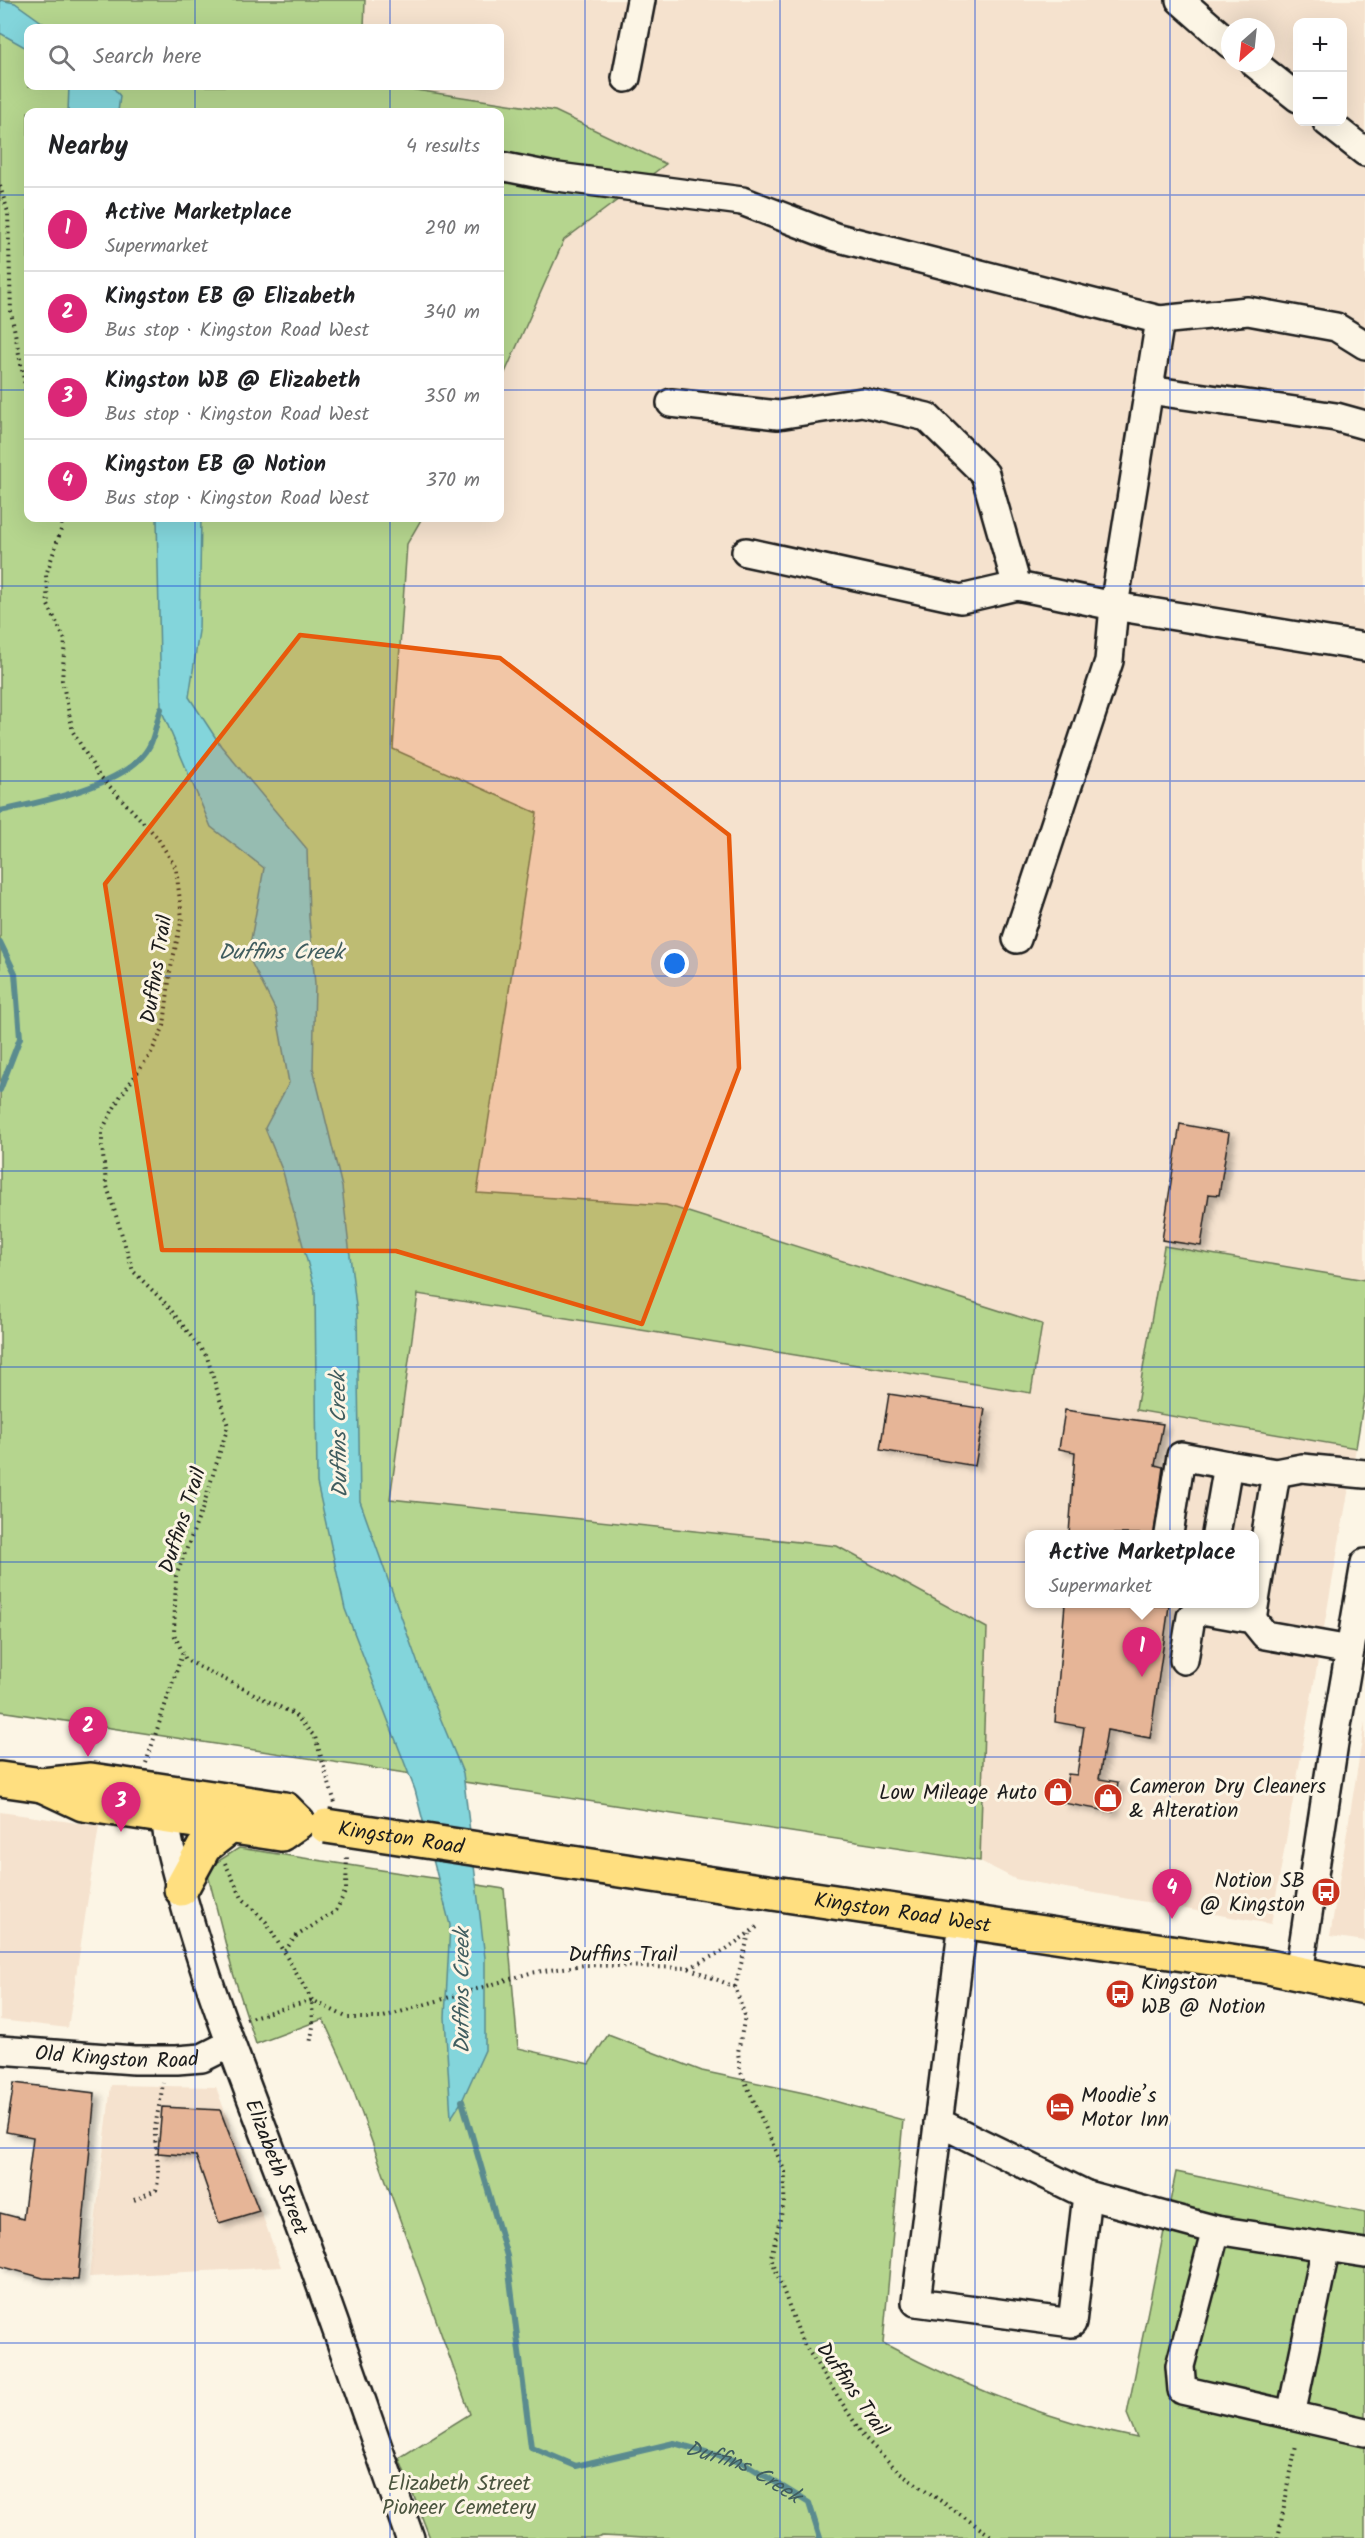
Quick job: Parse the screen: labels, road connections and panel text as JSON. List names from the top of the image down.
{
  "streets": {
    "main road": ["Kingston Road", "Kingston Road West"],
    "street": ["Old Kingston Road", "Elizabeth Street"],
    "path": ["Duffins Trail"]
  },
  "crossings": [
    ["Kingston Road", "Kingston Road West"],
    ["Old Kingston Road", "Elizabeth Street"]
  ],
  "water": ["Duffins Creek"],
  "parks": ["Elizabeth Street Pioneer Cemetery"],
  "places": {
    "shop": ["Low Mileage Auto", "Cameron Dry Cleaners & Alteration"],
    "bus stop": ["Notion SB @ Kingston", "Kingston WB @ Notion"],
    "hotel": ["Moodie’s Motor Inn"]
  },
  "north": "bottom left",
  "page": {
    "map_buttons": ["+", "−"],
    "search": "Search here",
    "heading": ["Nearby", "4 results"],
    "list": [
      {
        "mark": "1",
        "name": "Active Marketplace",
        "note": "Supermarket",
        "value": "290 m"
      },
      {
        "mark": "2",
        "name": "Kingston EB @ Elizabeth",
        "note": "Bus stop · Kingston Road West",
        "value": "340 m"
      },
      {
        "mark": "3",
        "name": "Kingston WB @ Elizabeth",
        "note": "Bus stop · Kingston Road West",
        "value": "350 m"
      },
      {
        "mark": "4",
        "name": "Kingston EB @ Notion",
        "note": "Bus stop · Kingston Road West",
        "value": "370 m"
      }
    ],
    "popup": ["Active Marketplace", "Supermarket"],
    "pins": [
      "1",
      "2",
      "3",
      "4"
    ]
  }
}
